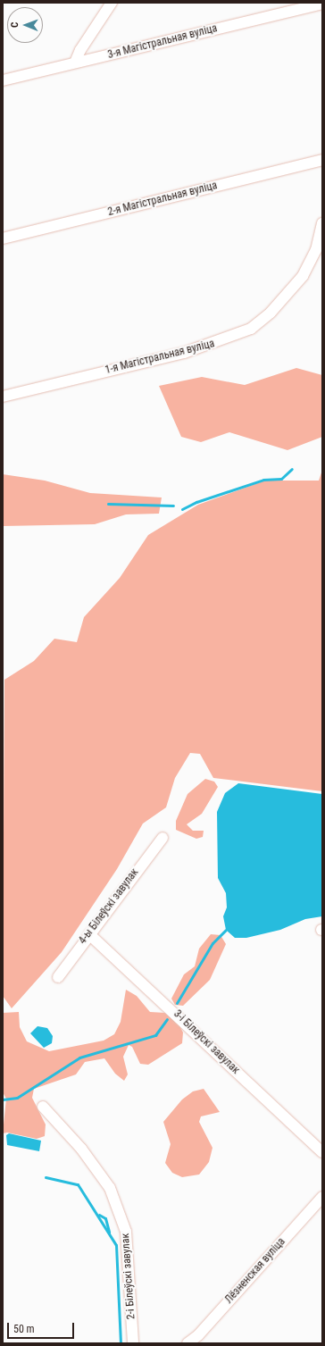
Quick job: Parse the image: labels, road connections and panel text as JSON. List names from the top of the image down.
{
  "streets": {
    "street": [
      "3-я Магістральная вуліца",
      "2-я Магістральная вуліца",
      "1-я Магістральная вуліца",
      "4-ы Білеўскі завулак",
      "3-і Білеўскі завулак",
      "Лёзненская вуліца",
      "2-і Білеўскі завулак"
    ]
  },
  "crossings": [
    ["4-ы Білеўскі завулак", "3-і Білеўскі завулак"]
  ],
  "scale_bar": "50 m",
  "north": "left"
}
